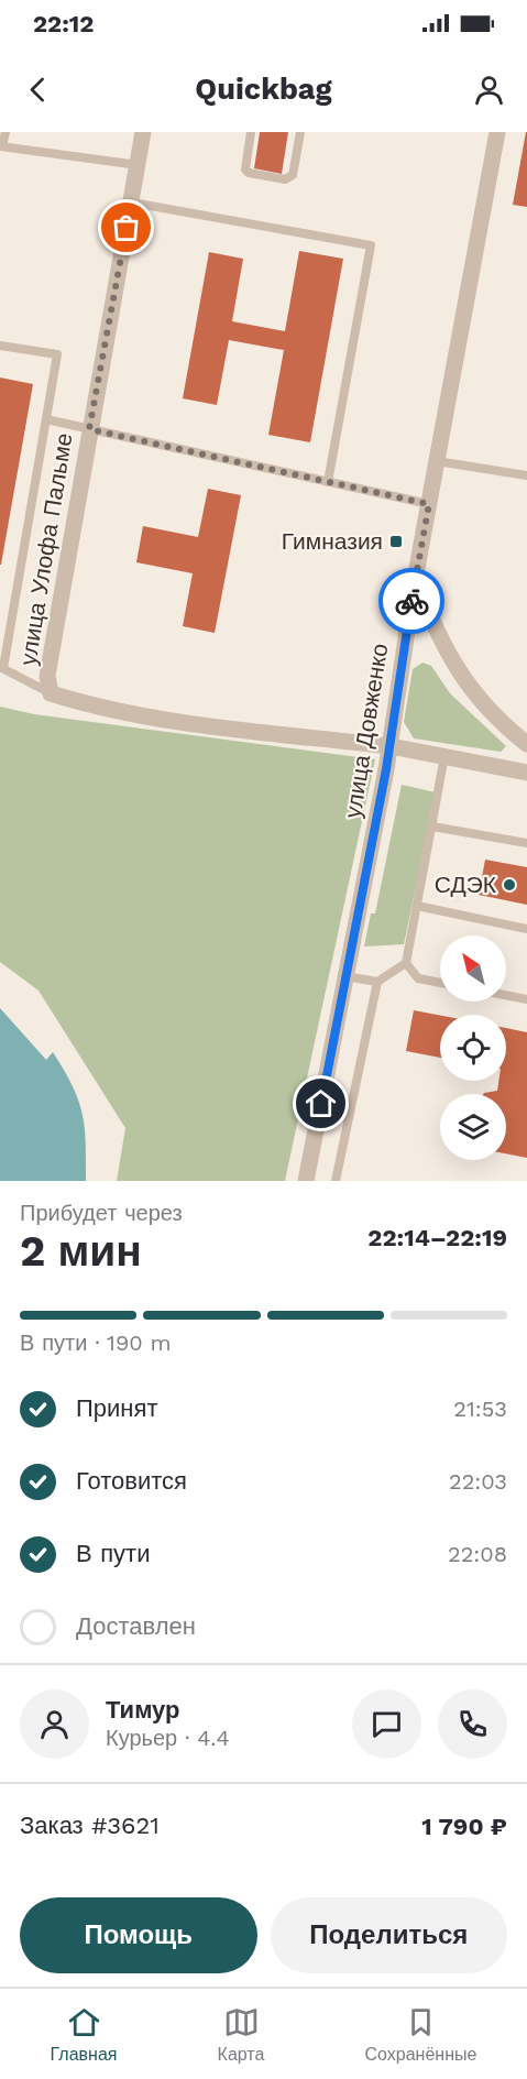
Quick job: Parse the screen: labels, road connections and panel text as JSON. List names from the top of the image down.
{
  "streets": {
    "street": ["улица Улофа Пальме", "улица Довженко"]
  },
  "crossings": [
    ["улица Улофа Пальме", "улица Довженко"]
  ],
  "places": {
    "transit": ["Гимназия"],
    "other": ["СДЭК"]
  },
  "north": "top left",
  "page": {
    "status": "22:12",
    "header": "Quickbag",
    "heading": ["2 мин", "Прибудет через", "22:14–22:19"],
    "panel": [
      "Тимур",
      "Курьер · 4.4",
      "Заказ #3621",
      "1 790 ₽"
    ],
    "bar": "В пути · 190 m",
    "list": [
      ["Принят", "21:53"],
      ["Готовится", "22:03"],
      ["В пути", "22:08"],
      "Доставлен"
    ],
    "buttons": ["Помощь", "Поделиться"],
    "tabs": ["Главная", "Карта", "Сохранённые"]
  }
}
